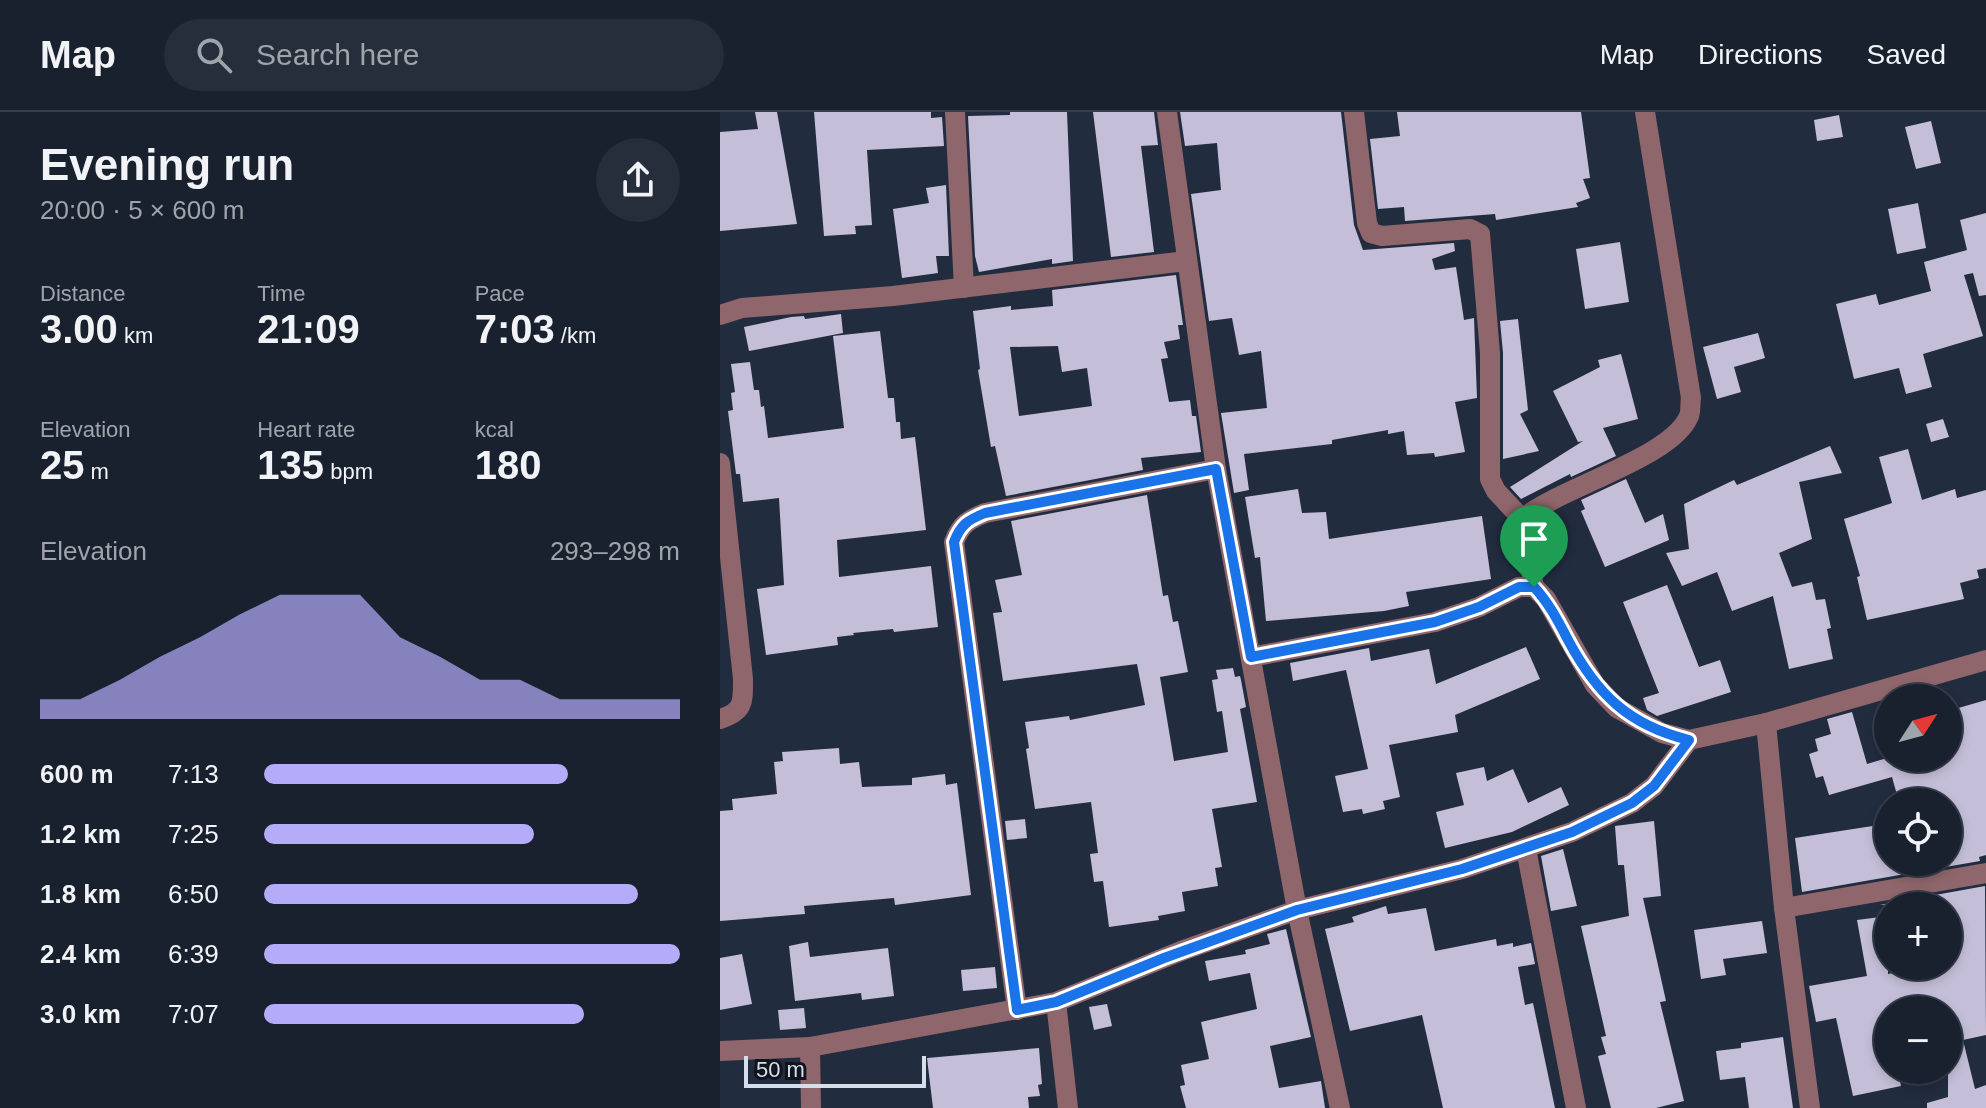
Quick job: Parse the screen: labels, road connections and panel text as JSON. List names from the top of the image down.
{
  "scale_bar": "50 m",
  "north": "top right",
  "page": {
    "header": "Map",
    "search": "Search here",
    "nav": ["Map", "Directions", "Saved"],
    "heading": ["Evening run", "20:00 · 5 × 600 m"],
    "stats": [
      ["Distance", "3.00 km"],
      ["Time", "21:09"],
      ["Pace", "7:03 /km"],
      ["Elevation", "25 m"],
      ["Heart rate", "135 bpm"],
      ["kcal", "180"]
    ],
    "chart": ["Elevation", "293–298 m"],
    "map_buttons": ["+", "−"],
    "list": [
      {
        "name": "600 m",
        "note": "7:13"
      },
      {
        "name": "1.2 km",
        "note": "7:25"
      },
      {
        "name": "1.8 km",
        "note": "6:50"
      },
      {
        "name": "2.4 km",
        "note": "6:39"
      },
      {
        "name": "3.0 km",
        "note": "7:07"
      }
    ],
    "scale": "50 m"
  }
}
